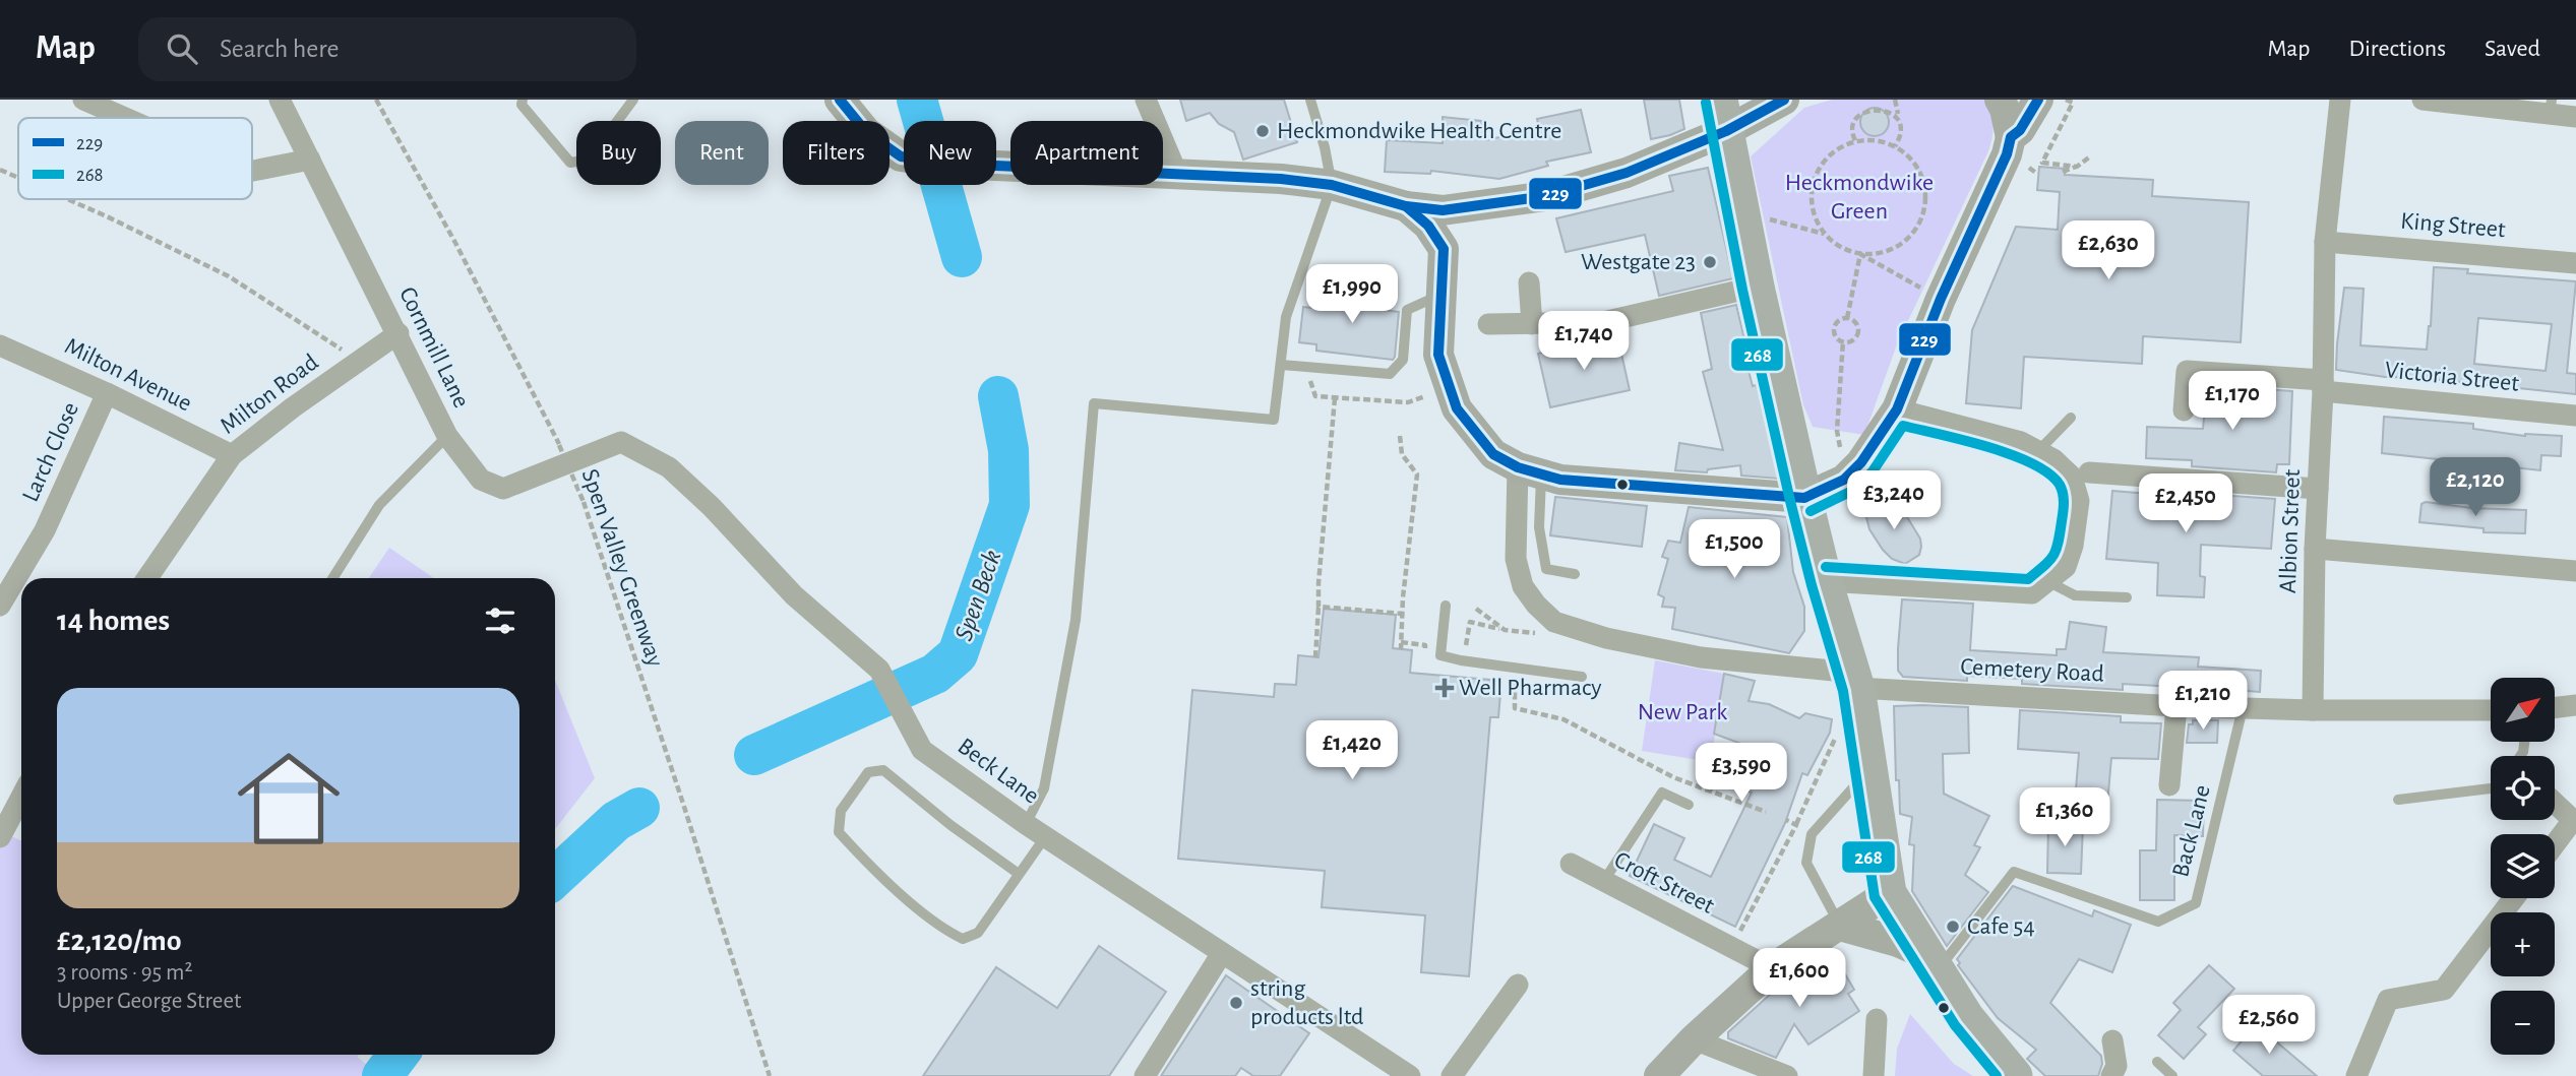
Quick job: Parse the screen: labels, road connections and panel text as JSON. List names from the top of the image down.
{
  "streets": {
    "street": [
      "King Street",
      "Cornmill Lane",
      "Milton Avenue",
      "Victoria Street",
      "Milton Road",
      "Larch Close",
      "Albion Street",
      "Cemetery Road",
      "Beck Lane",
      "Croft Street"
    ],
    "lane": ["Back Lane"],
    "path": ["Spen Valley Greenway"]
  },
  "crossings": [
    ["King Street", "Albion Street"],
    ["Cornmill Lane", "Milton Road"],
    ["Cornmill Lane", "Beck Lane"],
    ["Milton Avenue", "Milton Road"],
    ["Milton Avenue", "Larch Close"],
    ["Victoria Street", "Albion Street"],
    ["Albion Street", "Cemetery Road"],
    ["Cemetery Road", "Back Lane"]
  ],
  "water": ["Spen Beck"],
  "parks": ["Heckmondwike Green", "New Park"],
  "places": {
    "other": [
      "Heckmondwike Health Centre",
      "Westgate 23",
      "Cafe 54",
      "string products ltd"
    ],
    "health": ["Well Pharmacy"]
  },
  "lines": ["transit line 229", "transit line 268"],
  "legend": ["229", "268"],
  "north": "top right",
  "page": {
    "header": "Map",
    "search": "Search here",
    "nav": ["Map", "Directions", "Saved"],
    "chip": [
      "Buy",
      "Rent",
      "Filters",
      "New",
      "Apartment"
    ],
    "price": [
      "£2,630",
      "£1,990",
      "£1,740",
      "£1,170",
      "£2,120",
      "£3,240",
      "£2,450",
      "£1,500",
      "£1,210",
      "£1,420",
      "£3,590",
      "£1,360",
      "£1,600",
      "£2,560"
    ],
    "heading": "14 homes",
    "list": [
      {
        "name": "£2,120/mo",
        "note": "3 rooms · 95 m² · Upper George Street"
      }
    ],
    "map_buttons": ["+", "−"]
  }
}
